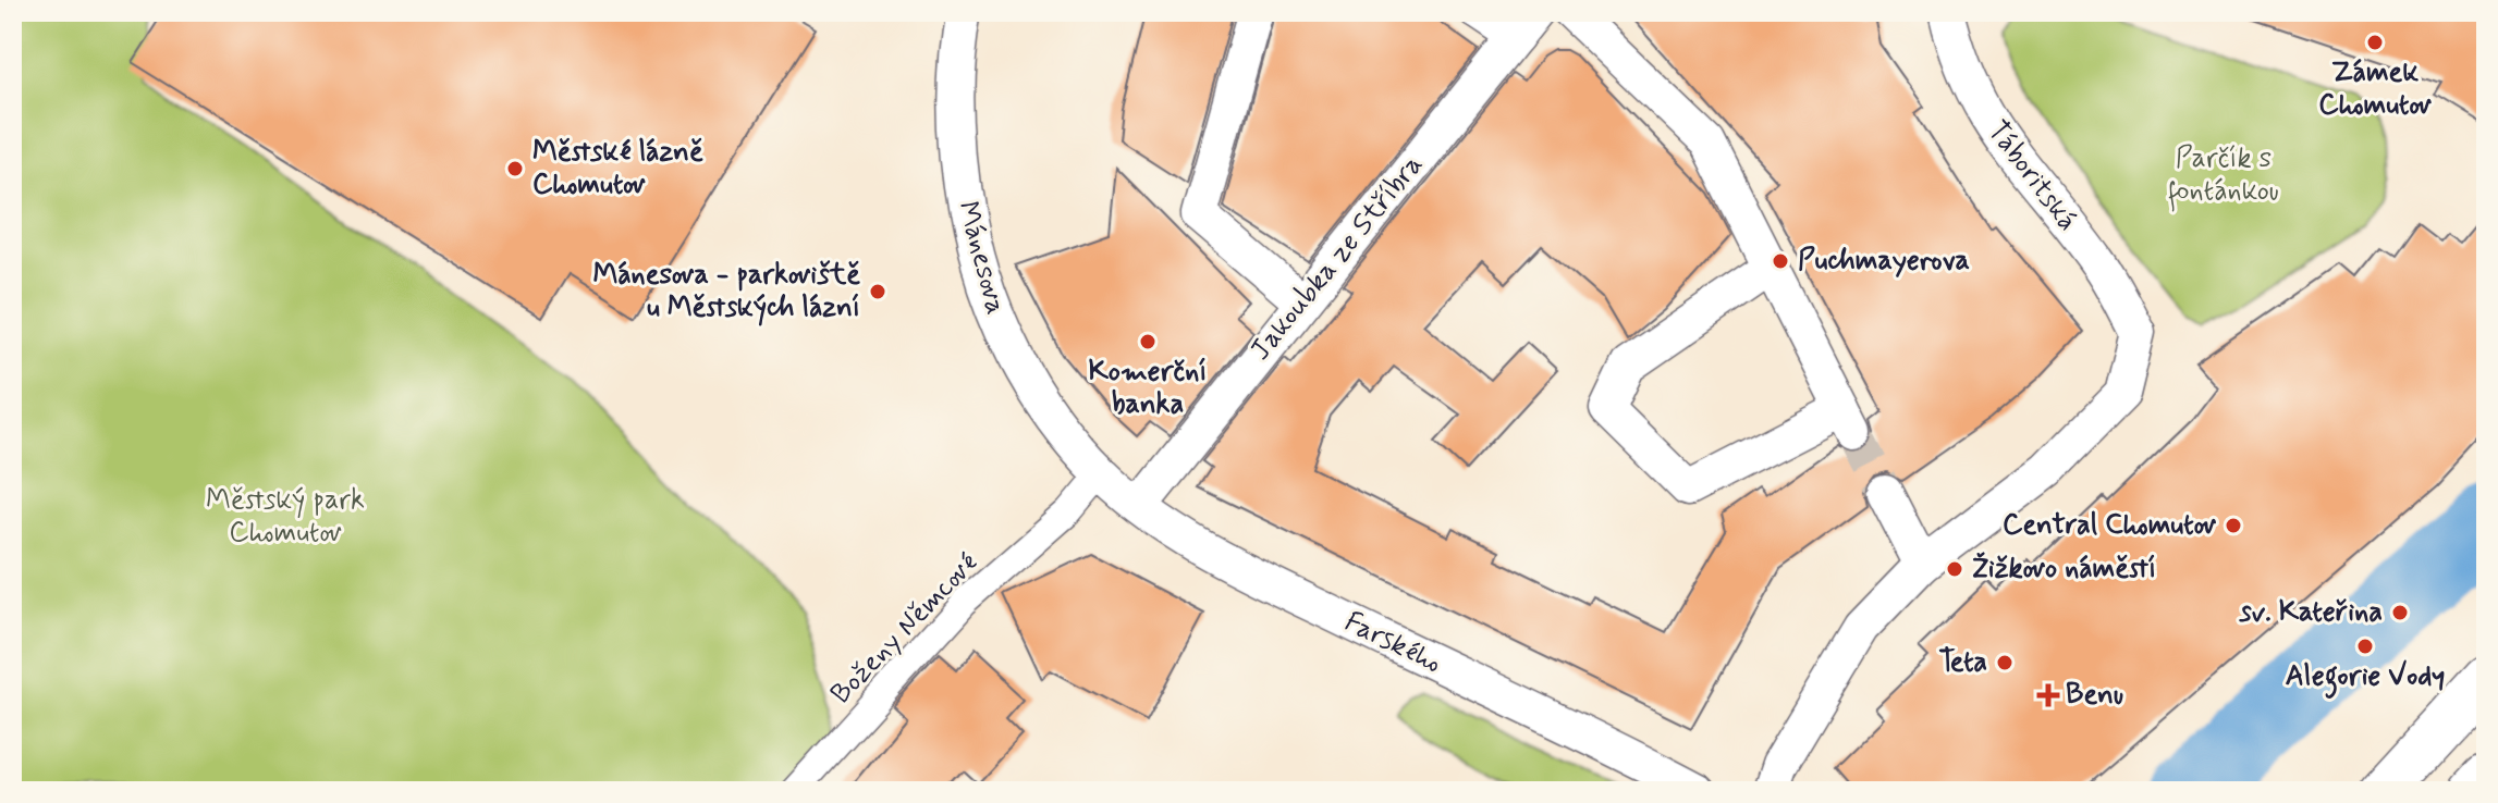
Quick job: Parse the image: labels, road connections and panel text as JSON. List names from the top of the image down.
{
  "streets": {
    "street": [
      "Táboritská",
      "Mánesova",
      "Jakoubka ze Stříbra",
      "Boženy Němcové",
      "Farského"
    ]
  },
  "crossings": [
    ["Mánesova", "Boženy Němcové"],
    ["Mánesova", "Farského"],
    ["Jakoubka ze Stříbra", "Farského"],
    ["Boženy Němcové", "Farského"]
  ],
  "parks": ["Parčík s fontánkou", "Městský park Chomutov"],
  "places": {
    "other": [
      "Zámek Chomutov",
      "Městské lázně Chomutov",
      "Puchmayerova",
      "Mánesova - parkoviště u Městských lázní",
      "Komerční banka",
      "Central Chomutov",
      "Žižkovo náměstí",
      "sv. Kateřina",
      "Alegorie Vody",
      "Teta"
    ],
    "health": ["Benu"]
  }
}
